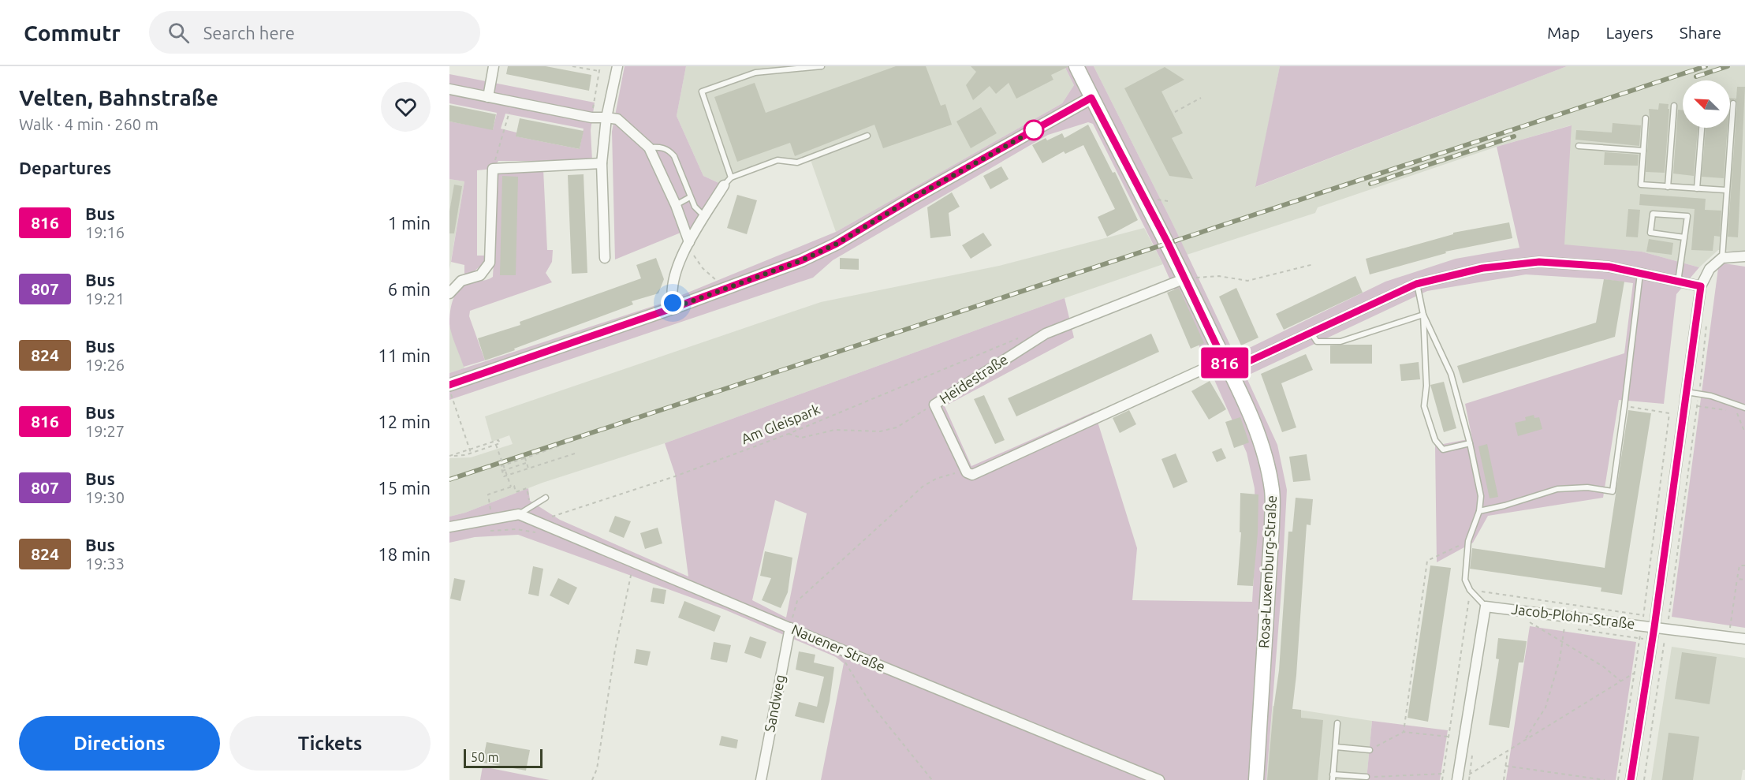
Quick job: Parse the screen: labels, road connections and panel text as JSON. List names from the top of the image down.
{
  "streets": {
    "main road": ["Rosa-Luxemburg-Straße"],
    "street": [
      "Heidestraße",
      "Jacob-Plohn-Straße",
      "Nauener Straße",
      "Sandweg"
    ],
    "path": ["Am Gleispark"]
  },
  "crossings": [
    ["Heidestraße", "Rosa-Luxemburg-Straße"],
    ["Nauener Straße", "Sandweg"]
  ],
  "lines": ["bus line 816"],
  "scale_bar": "50 m",
  "north": "top left",
  "page": {
    "header": "Commutr",
    "search": "Search here",
    "nav": ["Map", "Layers", "Share"],
    "heading": [
      ["Velten, Bahnstraße", "Walk · 4 min · 260 m"],
      "Departures"
    ],
    "on_map": "816",
    "list": [
      {
        "mark": "816",
        "name": "Bus",
        "note": "19:16",
        "value": "1 min"
      },
      {
        "mark": "807",
        "name": "Bus",
        "note": "19:21",
        "value": "6 min"
      },
      {
        "mark": "824",
        "name": "Bus",
        "note": "19:26",
        "value": "11 min"
      },
      {
        "mark": "816",
        "name": "Bus",
        "note": "19:27",
        "value": "12 min"
      },
      {
        "mark": "807",
        "name": "Bus",
        "note": "19:30",
        "value": "15 min"
      },
      {
        "mark": "824",
        "name": "Bus",
        "note": "19:33",
        "value": "18 min"
      }
    ],
    "buttons": ["Directions", "Tickets"],
    "scale": "50 m"
  }
}
